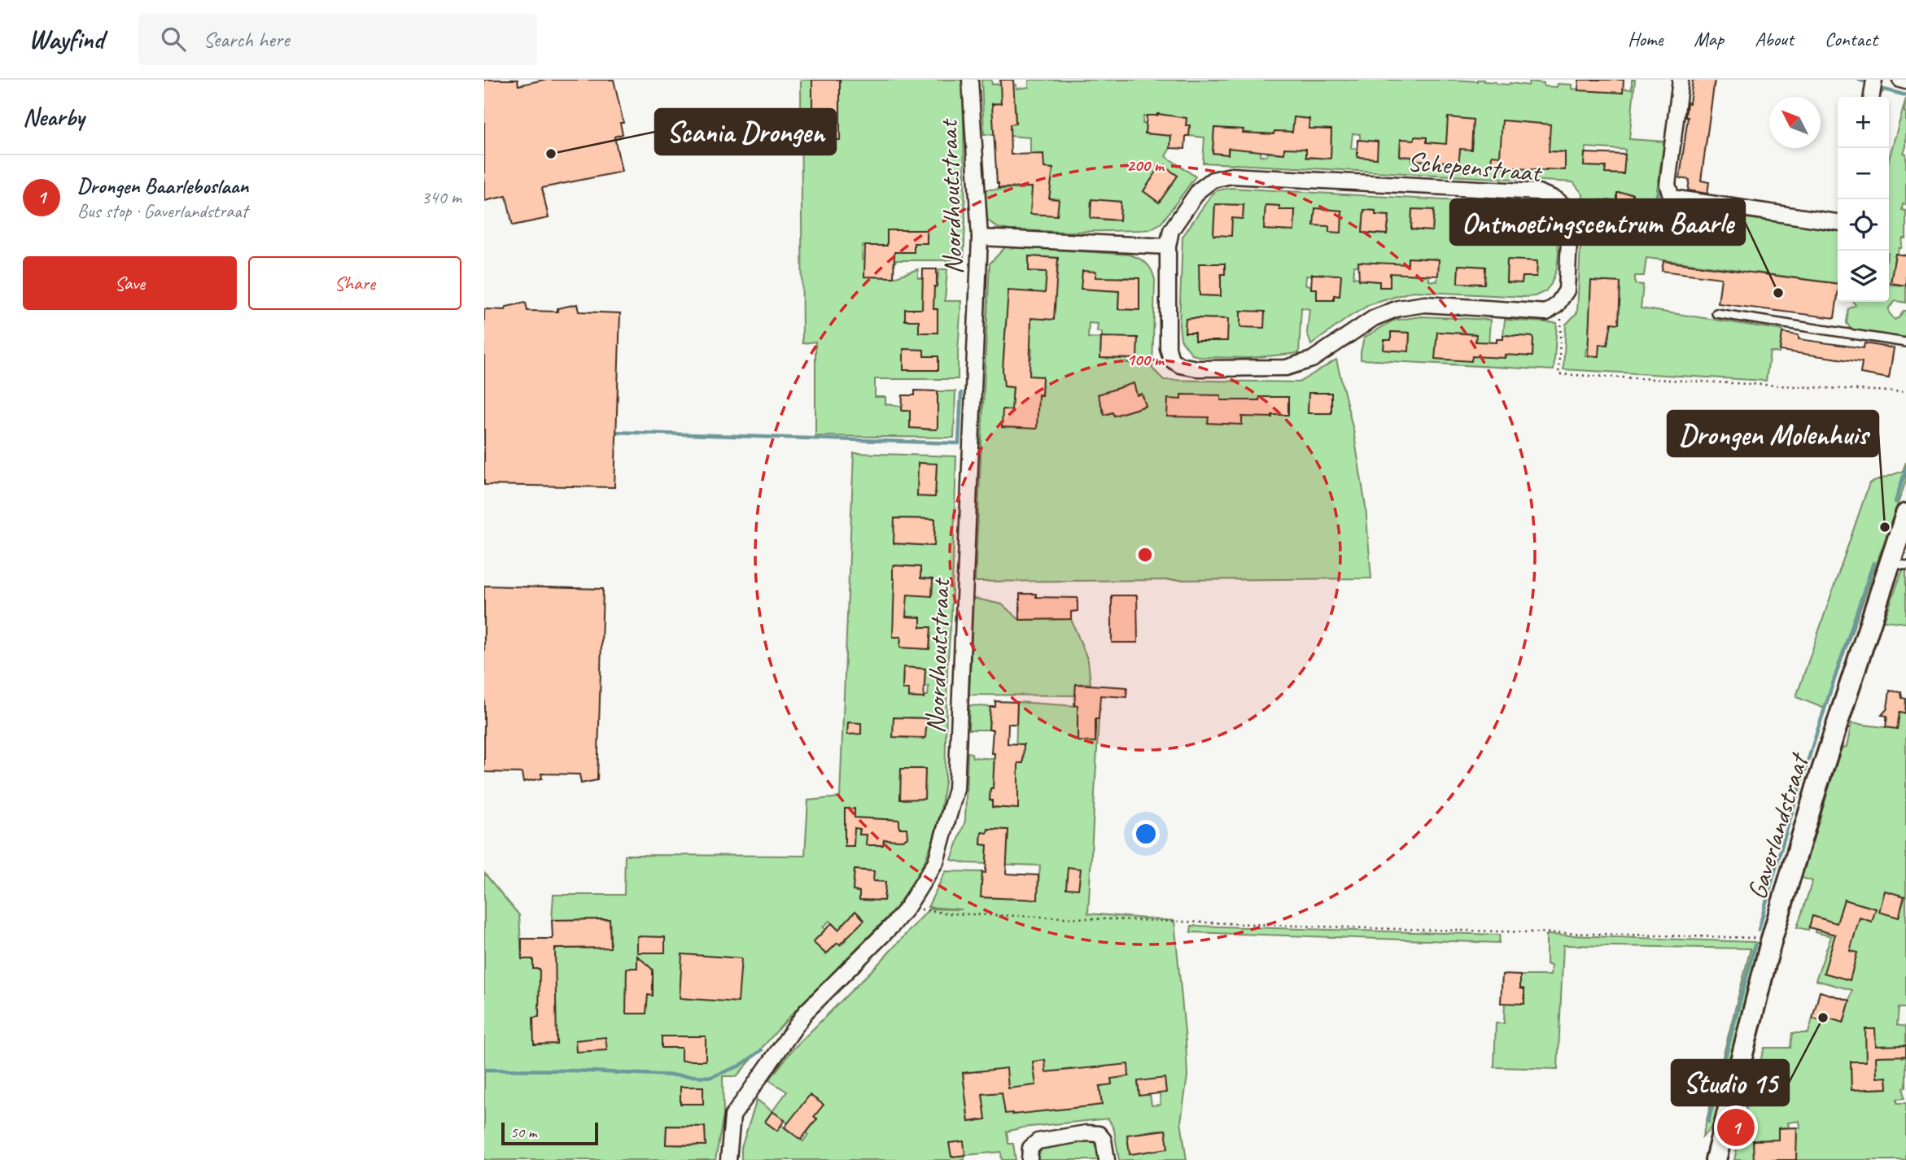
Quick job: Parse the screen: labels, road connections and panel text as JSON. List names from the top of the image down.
{
  "streets": {
    "main road": ["Gaverlandstraat"],
    "street": ["Schepenstraat", "Noordhoutstraat"]
  },
  "places": [
    "Scania Drongen",
    "Ontmoetingscentrum Baarle",
    "Drongen Molenhuis",
    "Studio 15"
  ],
  "scale_bar": "50 m",
  "north": "top left",
  "page": {
    "header": "Wayfind",
    "search": "Search here",
    "nav": [
      "Home",
      "Map",
      "About",
      "Contact"
    ],
    "heading": "Nearby",
    "map_buttons": ["+", "−"],
    "list": [
      {
        "mark": "1",
        "name": "Drongen Baarleboslaan",
        "note": "Bus stop · Gaverlandstraat",
        "value": "340 m"
      }
    ],
    "buttons": ["Save", "Share"],
    "pins": "1",
    "scale": "50 m"
  },
  "rings": ["200 m", "100 m"]
}
